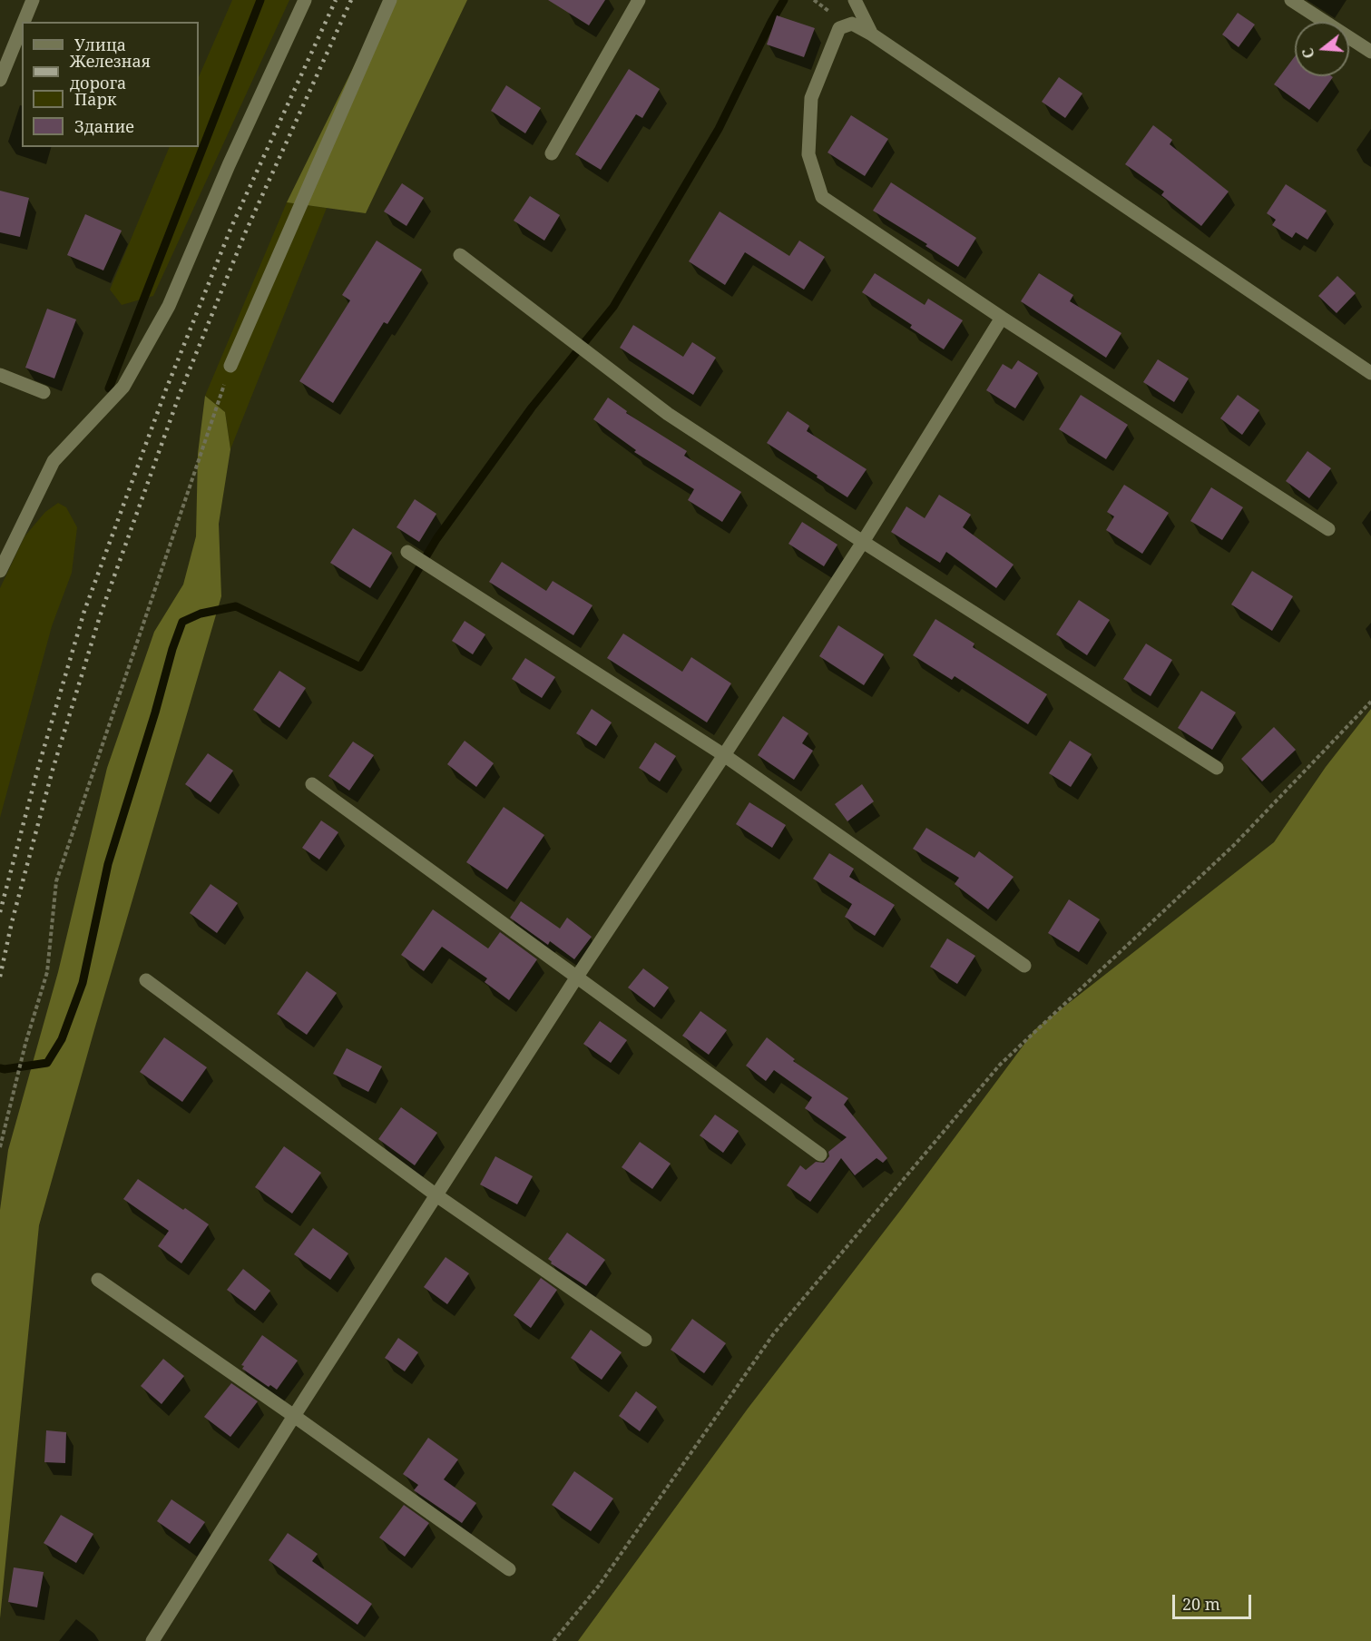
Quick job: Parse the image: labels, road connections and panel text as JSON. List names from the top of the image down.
{
  "legend": [
    "Улица",
    "Железная дорога",
    "Парк",
    "Здание"
  ],
  "scale_bar": "20 m",
  "north": "left"
}
